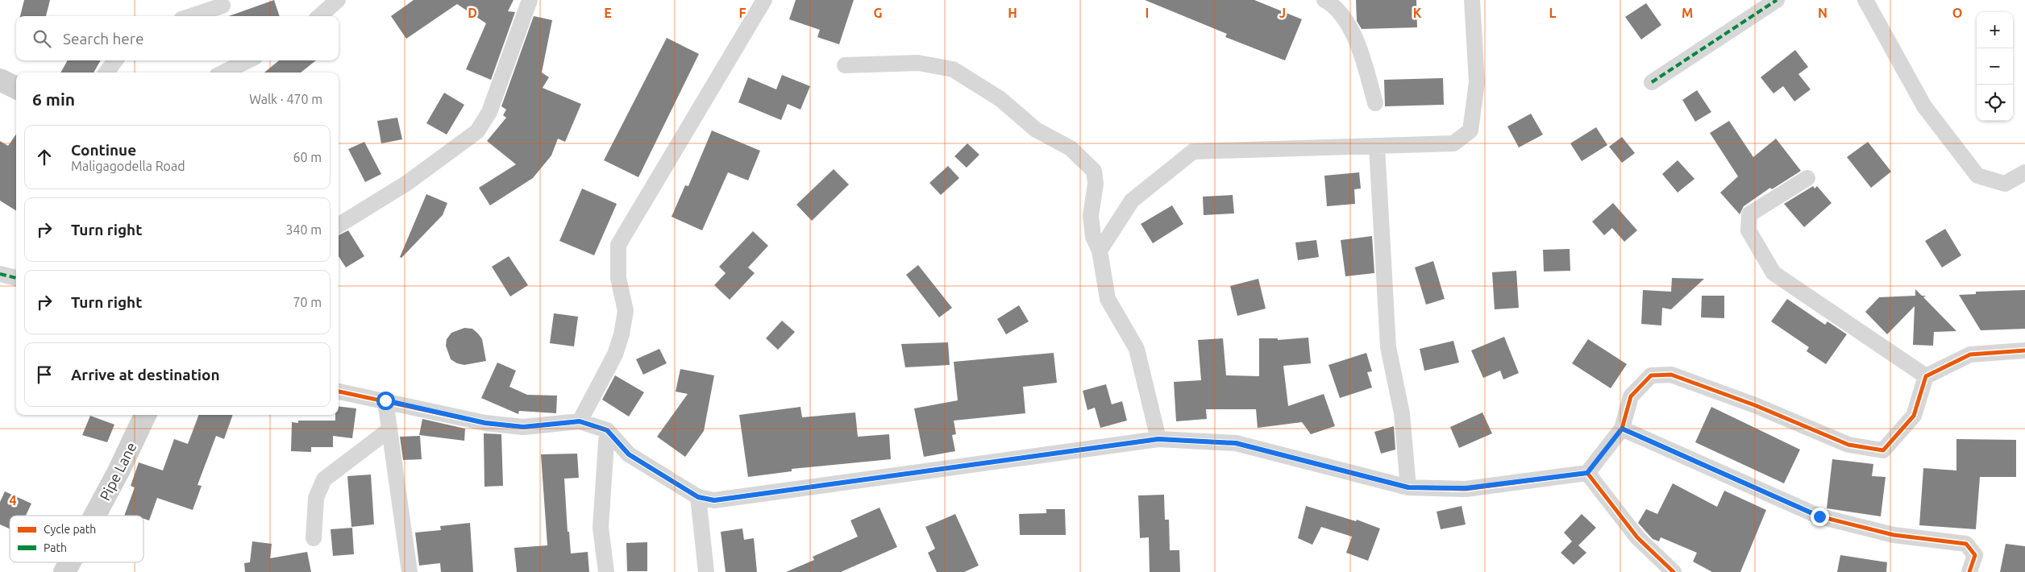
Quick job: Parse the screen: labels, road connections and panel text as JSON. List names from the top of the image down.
{
  "streets": {
    "street": ["Pipe Lane"]
  },
  "legend": ["Cycle path", "Path"],
  "page": {
    "map_buttons": ["+", "−"],
    "search": "Search here",
    "heading": ["6 min", "Walk · 470 m"],
    "list": [
      ["Continue", "Maligagodella Road", "60 m"],
      ["Turn right", "340 m"],
      ["Turn right", "70 m"],
      "Arrive at destination"
    ]
  },
  "grid": {
    "columns": [
      "D",
      "E",
      "F",
      "G",
      "H",
      "I",
      "J",
      "K",
      "L",
      "M",
      "N",
      "O"
    ],
    "rows": ["4"]
  }
}
